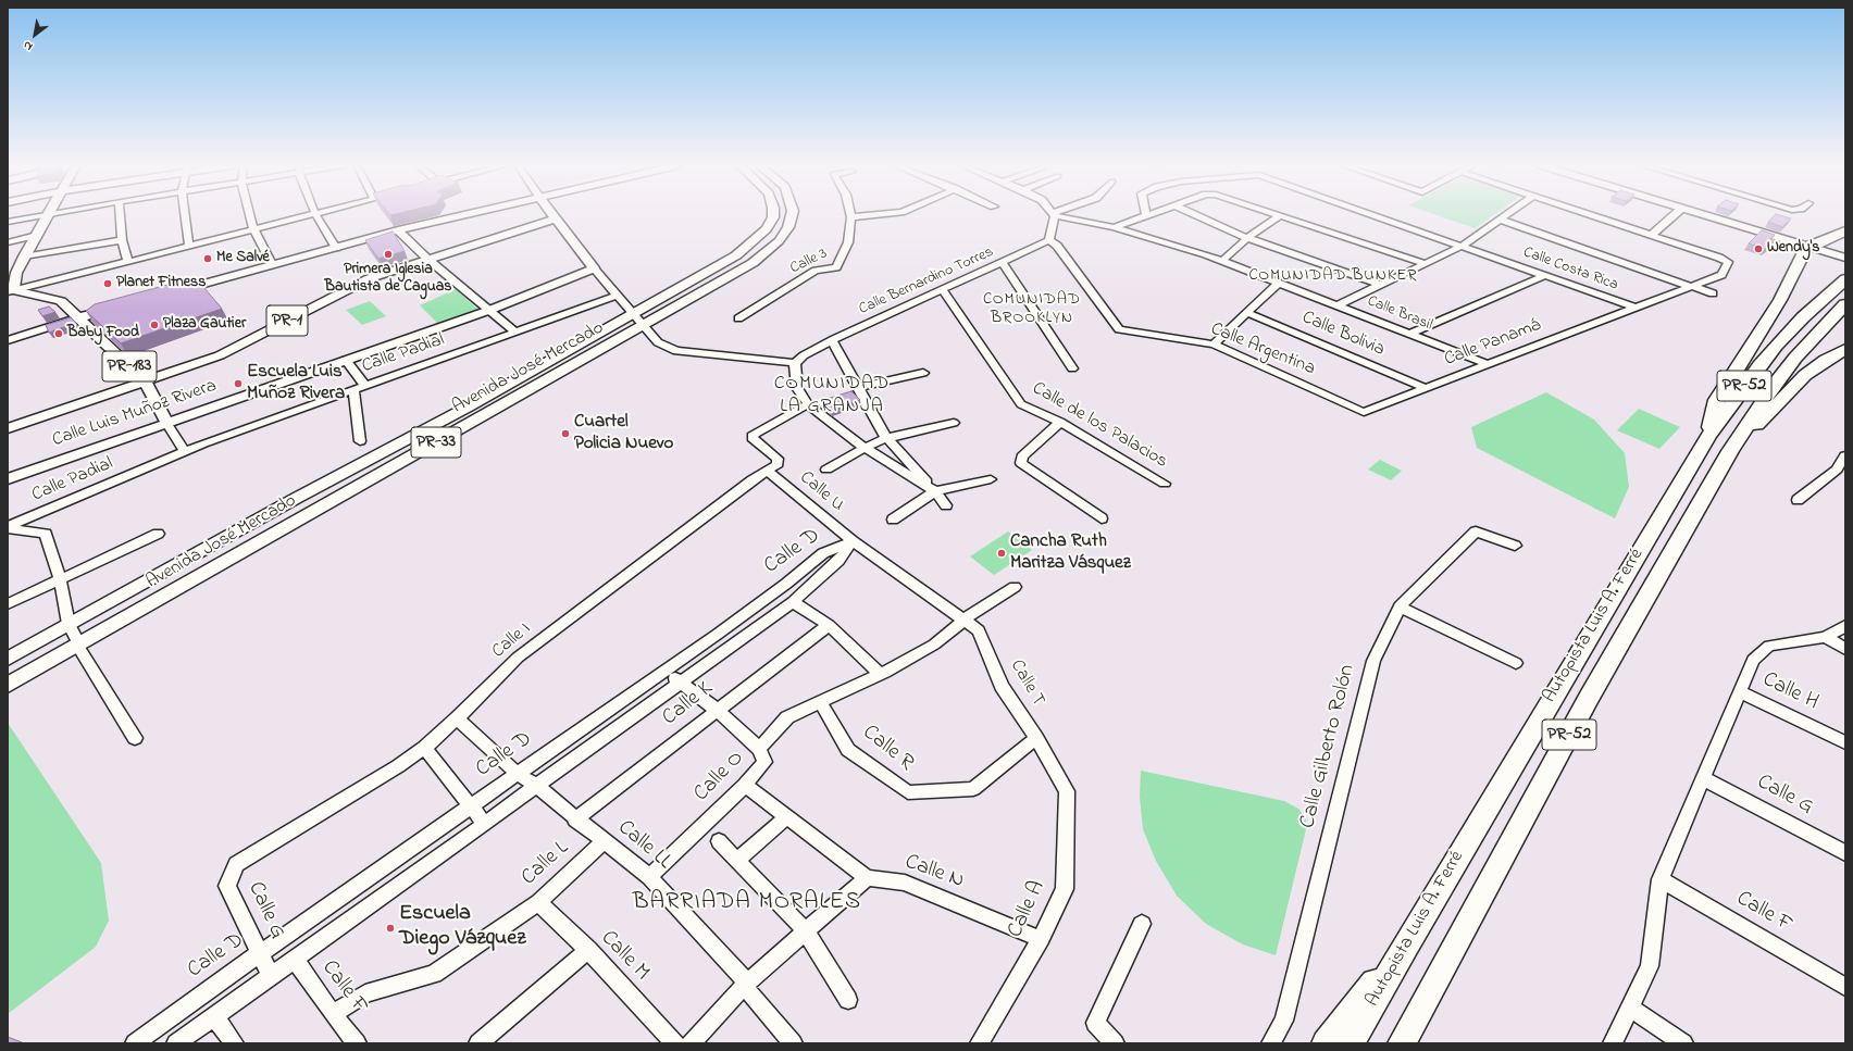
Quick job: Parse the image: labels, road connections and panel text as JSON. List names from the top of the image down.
{
  "streets": {
    "highway": ["PR-52", "Autopista Luis A. Ferré"],
    "main road": [
      "PR-1",
      "PR-183",
      "Avenida José Mercado",
      "Calle Luis Muñoz Rivera",
      "PR-33"
    ],
    "street": [
      "Calle 3",
      "Calle Costa Rica",
      "Calle Bernardino Torres",
      "Calle Brasil",
      "Calle Bolivia",
      "Calle Panamá",
      "Calle Argentina",
      "Calle Padial",
      "Calle de los Palacios",
      "Calle U",
      "Calle D",
      "Calle I",
      "Calle T",
      "Calle H",
      "Calle K",
      "Calle Gilberto Rolón",
      "Calle R",
      "Calle O",
      "Calle G",
      "Calle LL",
      "Calle L",
      "Calle N",
      "Calle A",
      "Calle F",
      "Calle M"
    ]
  },
  "crossings": [
    ["Calle Costa Rica", "Calle Panamá"],
    ["Calle Bernardino Torres", "Calle Argentina"],
    ["Calle Bernardino Torres", "Calle de los Palacios"],
    ["Calle Brasil", "Calle Panamá"],
    ["PR-1", "PR-183"],
    ["Calle Bolivia", "Calle Panamá"],
    ["Calle Panamá", "Calle Argentina"],
    ["PR-183", "Calle Luis Muñoz Rivera"],
    ["Calle U", "Calle D"],
    ["Calle U", "Calle I"],
    ["Calle U", "Calle T"],
    ["Calle U", "Calle O"],
    ["Calle D", "Calle G"],
    ["Calle D", "Calle LL"],
    ["Calle D", "Calle F"],
    ["Calle I", "Calle G"],
    ["Calle I", "Calle LL"],
    ["Calle T", "Calle R"],
    ["Calle T", "Calle O"],
    ["Calle T", "Calle A"],
    ["Calle K", "Calle LL"],
    ["Calle R", "Calle O"],
    ["Calle R", "Calle A"],
    ["Calle O", "Calle LL"],
    ["Calle LL", "Calle L"],
    ["Calle L", "Calle F"],
    ["Calle L", "Calle M"],
    ["Calle N", "Calle A"]
  ],
  "districts": [
    "COMUNIDAD BUNKER",
    "COMUNIDAD BROOKLYN",
    "COMUNIDAD LA GRANJA",
    "BARRIADA MORALES"
  ],
  "places": [
    "Wendy's",
    "Primera Iglesia Bautista de Caguas",
    "Me Salvé",
    "Planet Fitness",
    "Plaza Gautier",
    "Baby Food",
    "Escuela Luis Muñoz Rivera",
    "Cuartel Policia Nuevo",
    "Cancha Ruth Maritza Vásquez",
    "Escuela Diego Vázquez"
  ],
  "north": "bottom left"
}
